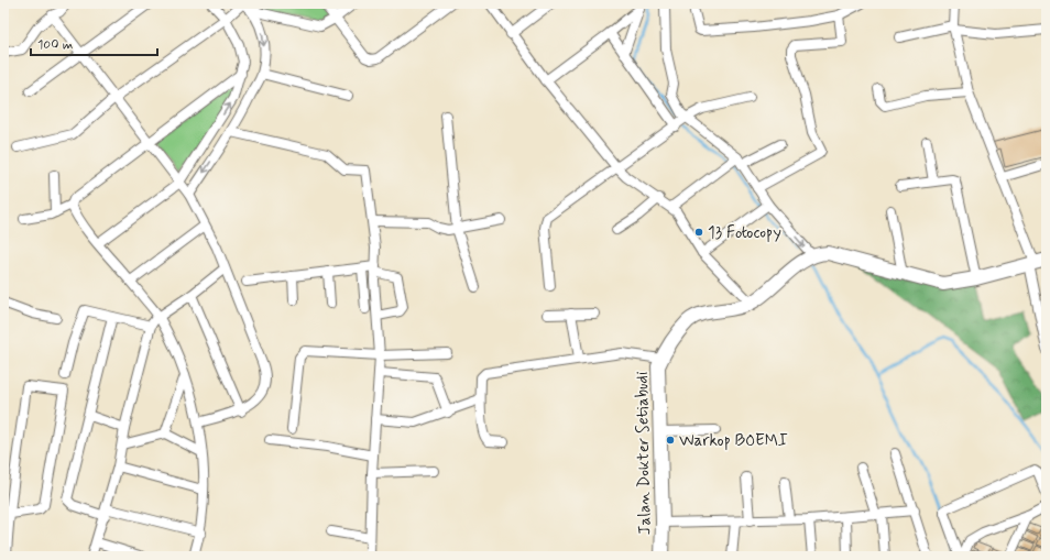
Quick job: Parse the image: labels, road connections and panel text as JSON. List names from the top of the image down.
{
  "streets": {
    "main road": ["Jalan Dokter Setiabudi"]
  },
  "places": ["13 Fotocopy", "Warkop BOEMI"],
  "scale_bar": "100 m"
}
